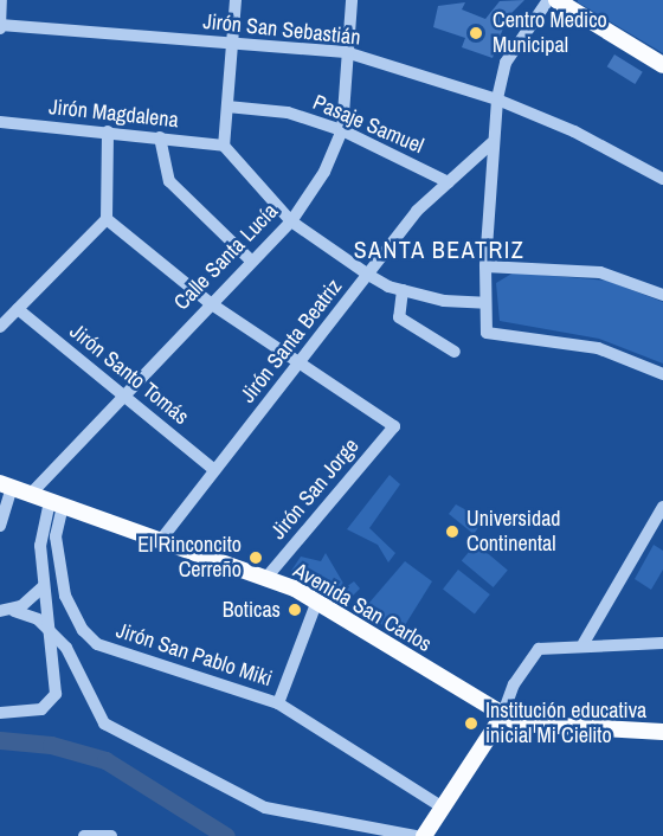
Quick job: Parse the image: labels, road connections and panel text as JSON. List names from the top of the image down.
{
  "streets": {
    "main road": ["Avenida San Carlos"],
    "street": [
      "Jirón San Sebastián",
      "Jirón Magdalena",
      "Pasaje Samuel",
      "Calle Santa Lucía",
      "Jirón Santa Beatriz",
      "Jirón Santo Tomás",
      "Jirón San Jorge",
      "Jirón San Pablo Miki"
    ]
  },
  "crossings": [
    ["Jirón San Sebastián", "Calle Santa Lucía"],
    ["Pasaje Samuel", "Calle Santa Lucía"],
    ["Pasaje Samuel", "Jirón Santa Beatriz"],
    ["Calle Santa Lucía", "Jirón Santo Tomás"],
    ["Calle Santa Lucía", "Avenida San Carlos"],
    ["Jirón Santa Beatriz", "Jirón Santo Tomás"],
    ["Jirón Santa Beatriz", "Jirón San Jorge"],
    ["Jirón Santa Beatriz", "Avenida San Carlos"],
    ["Jirón San Jorge", "Avenida San Carlos"],
    ["Avenida San Carlos", "Jirón San Pablo Miki"]
  ],
  "districts": ["SANTA BEATRIZ"],
  "places": [
    "Centro Medico Municipal",
    "Universidad Continental",
    "El Rinconcito Cerreño",
    "Boticas",
    "Institución educativa inicial Mi Cielito"
  ]
}
